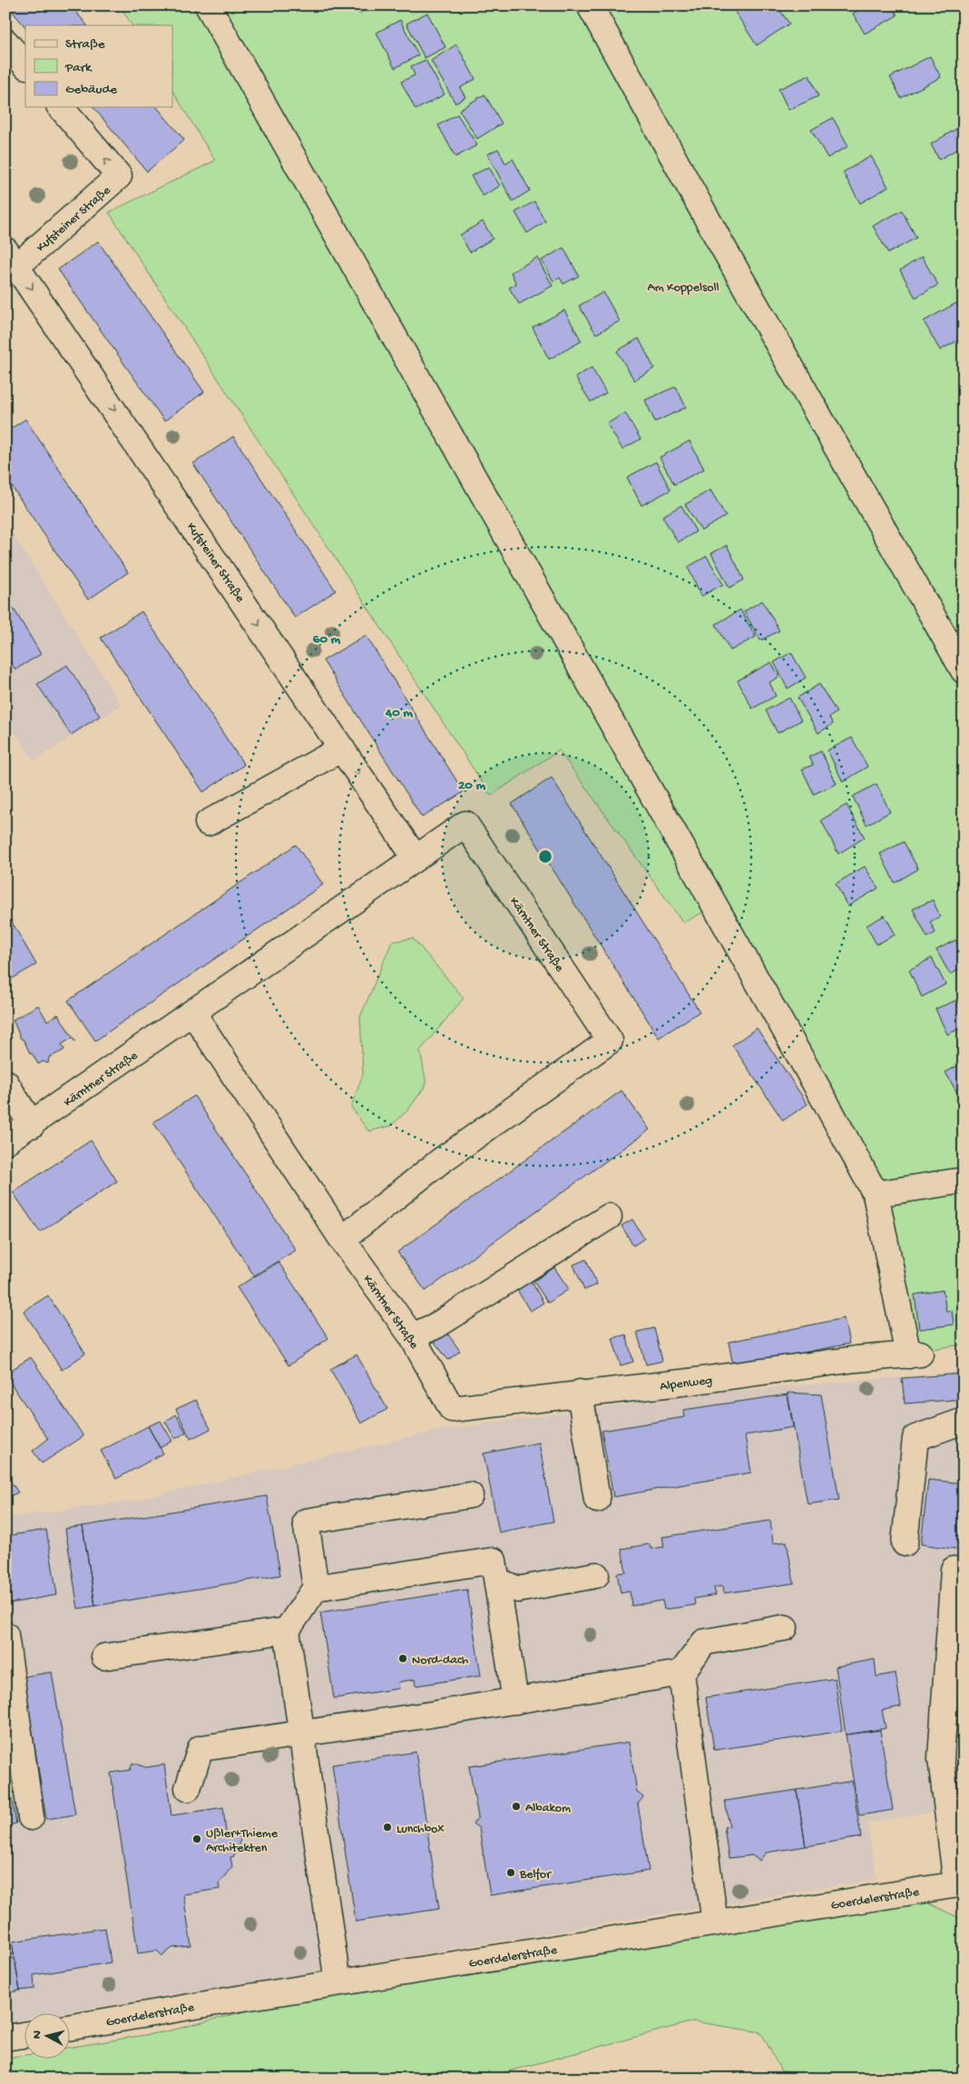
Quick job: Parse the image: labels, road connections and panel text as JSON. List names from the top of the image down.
{
  "streets": {
    "street": [
      "Kufsteiner Straße",
      "Kärntner Straße",
      "Alpenweg",
      "Goerdelerstraße"
    ]
  },
  "crossings": [
    ["Kufsteiner Straße", "Kärntner Straße"],
    ["Kärntner Straße", "Alpenweg"]
  ],
  "parks": ["Am Koppelsoll"],
  "places": [
    "Nord-dach",
    "Albakom",
    "Lunchbox",
    "Ußler+Thieme Architekten",
    "Belfor"
  ],
  "legend": ["Straße", "Park", "Gebäude"],
  "north": "left",
  "rings": ["60 m", "40 m", "20 m"]
}
